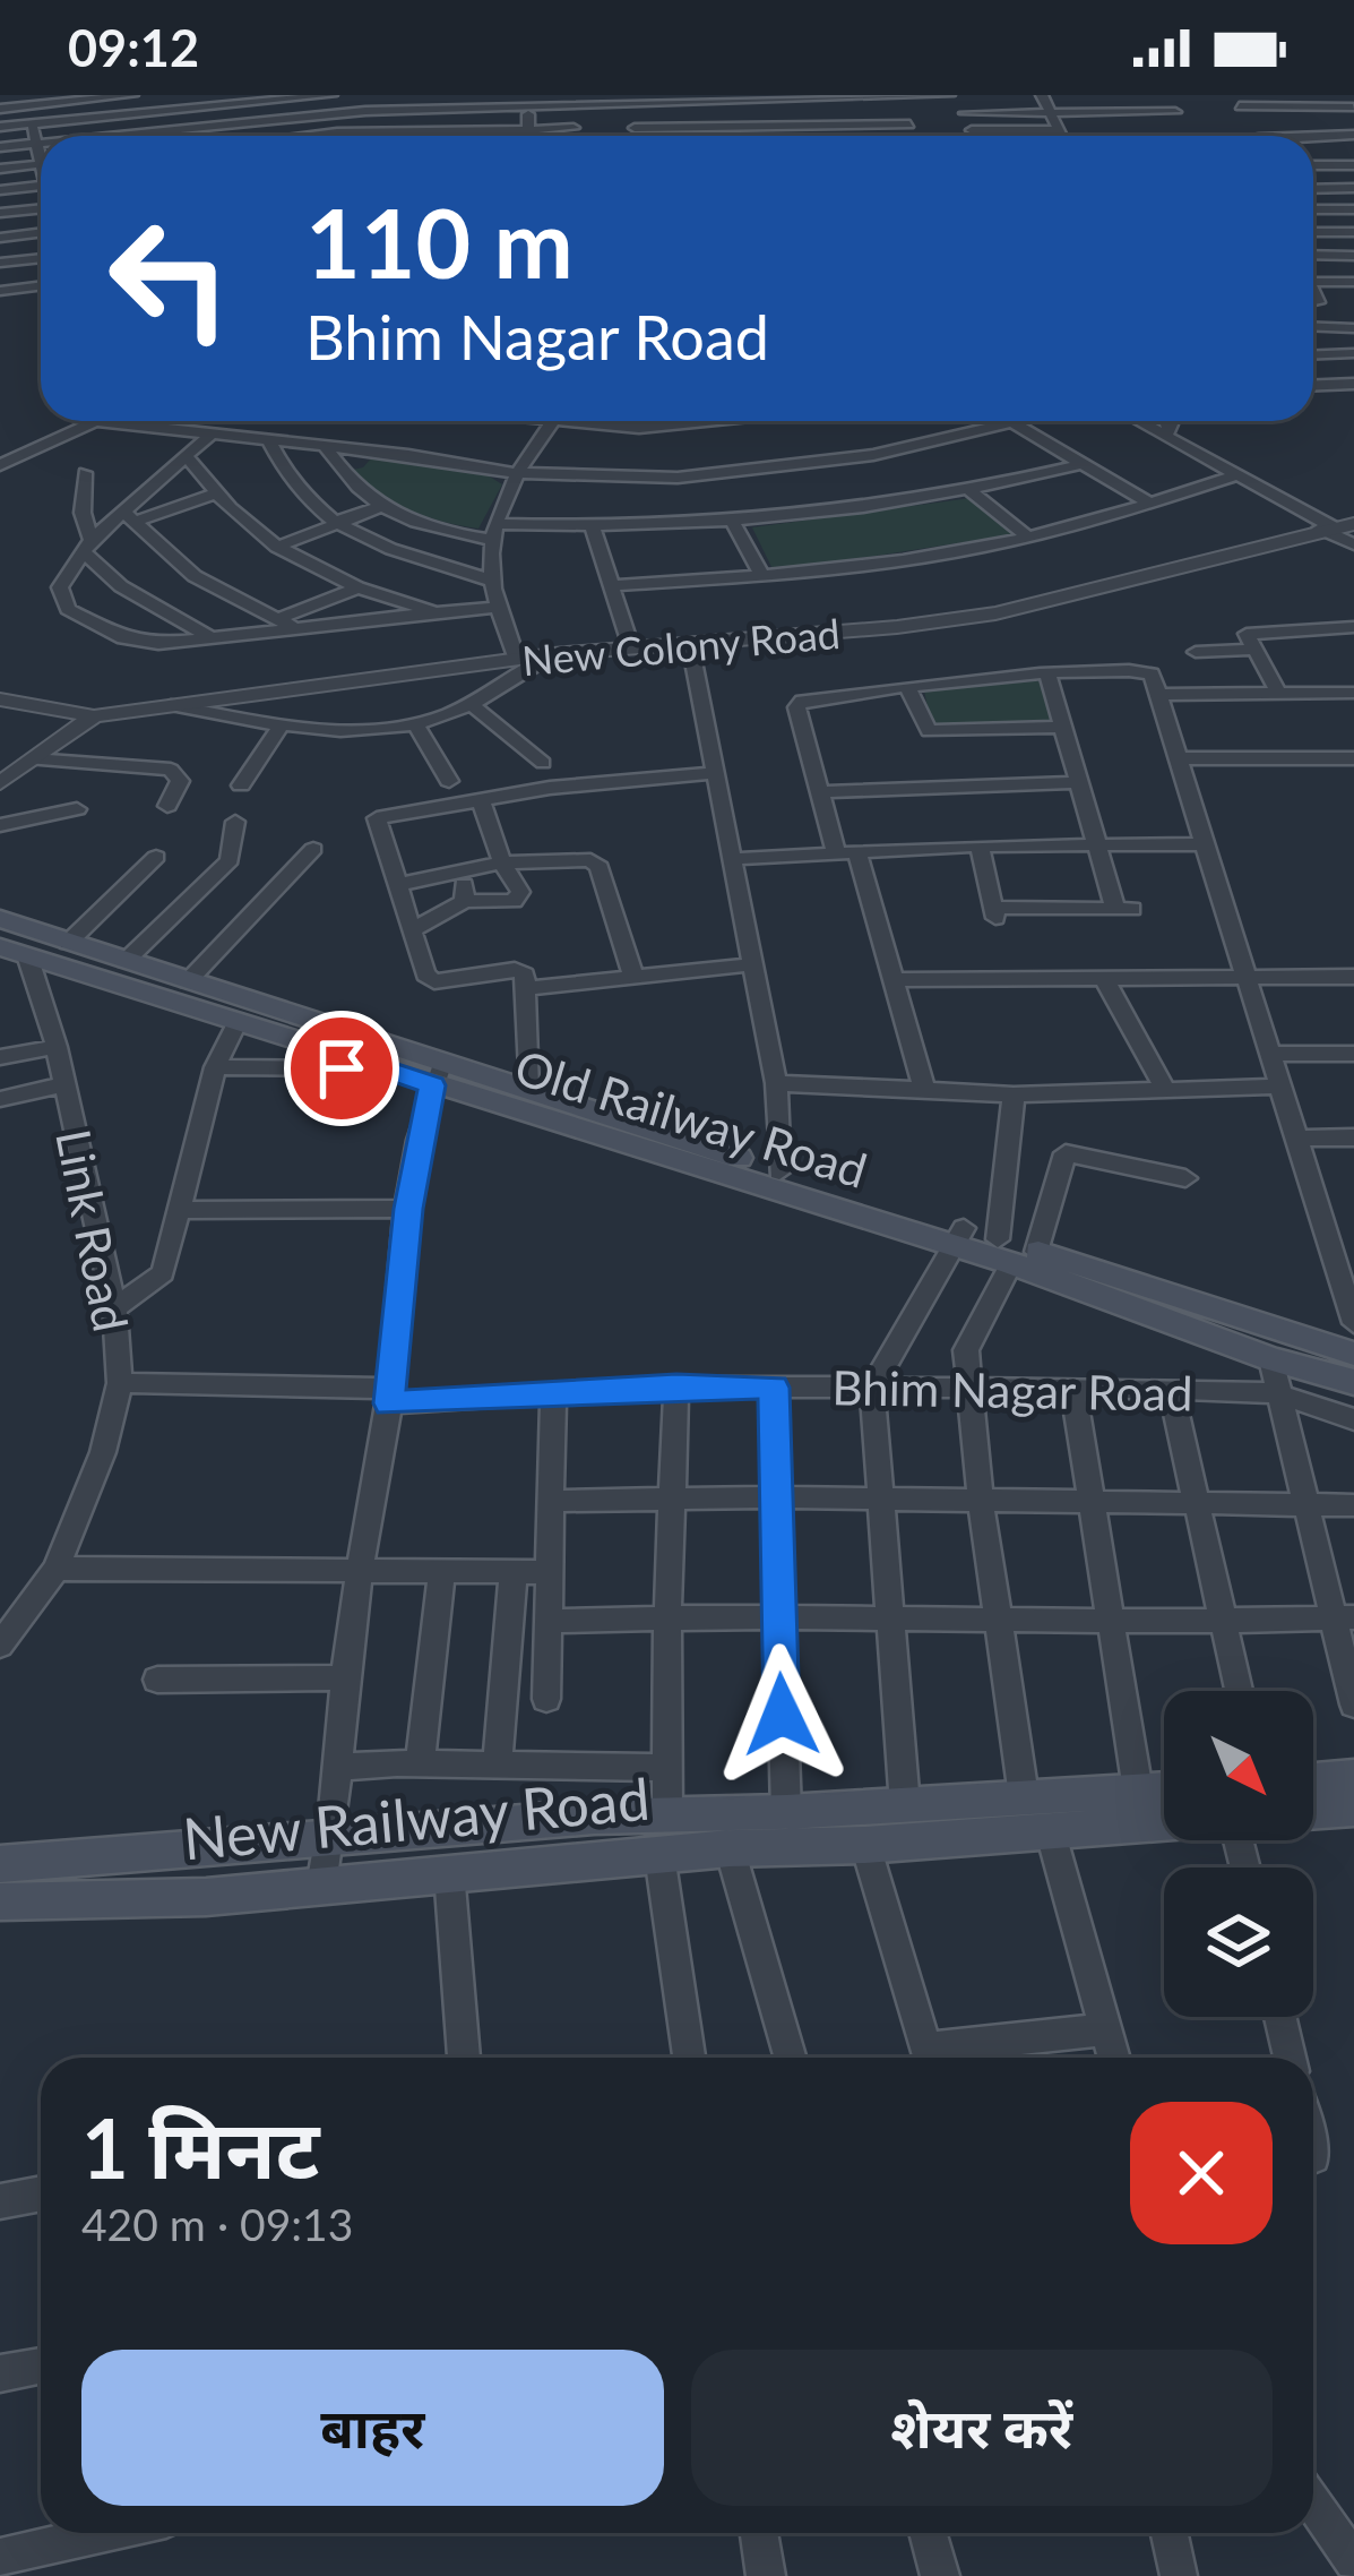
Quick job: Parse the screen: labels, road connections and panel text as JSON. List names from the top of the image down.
{
  "streets": {
    "main road": ["Old Railway Road", "New Railway Road"],
    "street": ["New Colony Road", "Link Road", "Bhim Nagar Road"]
  },
  "crossings": [
    ["Old Railway Road", "Link Road"],
    ["Link Road", "Bhim Nagar Road"]
  ],
  "north": "bottom right",
  "page": {
    "status": "09:12",
    "turn": ["110 m", "Bhim Nagar Road"],
    "heading": ["1 मिनट", "420 m · 09:13"],
    "buttons": ["बाहर", "शेयर करें"]
  }
}
